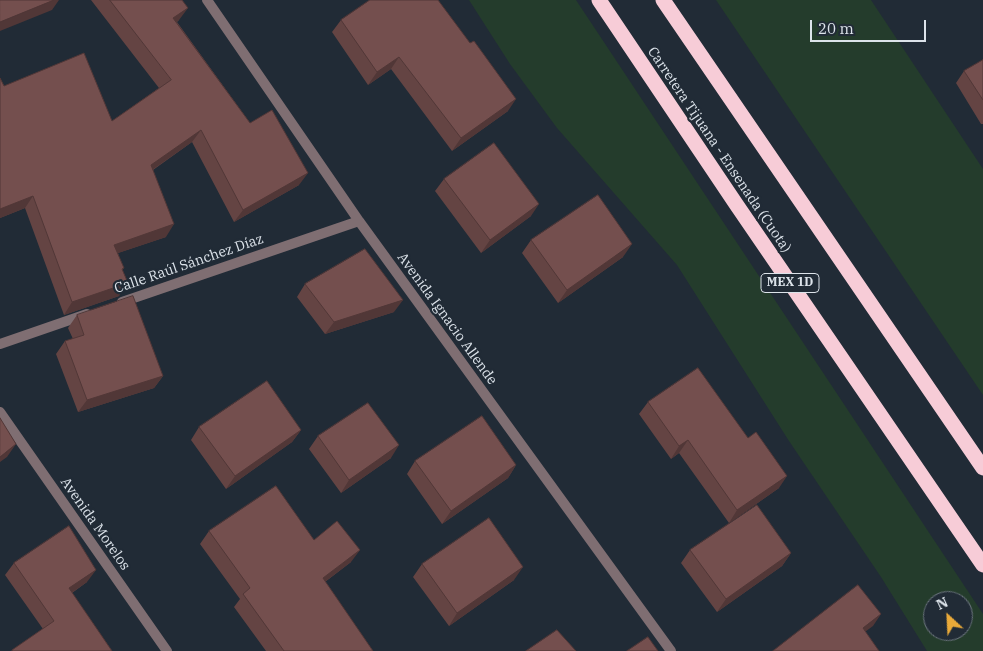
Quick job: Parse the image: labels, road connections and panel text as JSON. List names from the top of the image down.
{
  "streets": {
    "highway": ["Carretera Tijuana - Ensenada (Cuota)", "MEX 1D"],
    "street": ["Calle Raúl Sánchez Díaz", "Avenida Ignacio Allende", "Avenida Morelos"]
  },
  "crossings": [
    ["Calle Raúl Sánchez Díaz", "Avenida Ignacio Allende"]
  ],
  "scale_bar": "20 m",
  "north": "top left"
}
